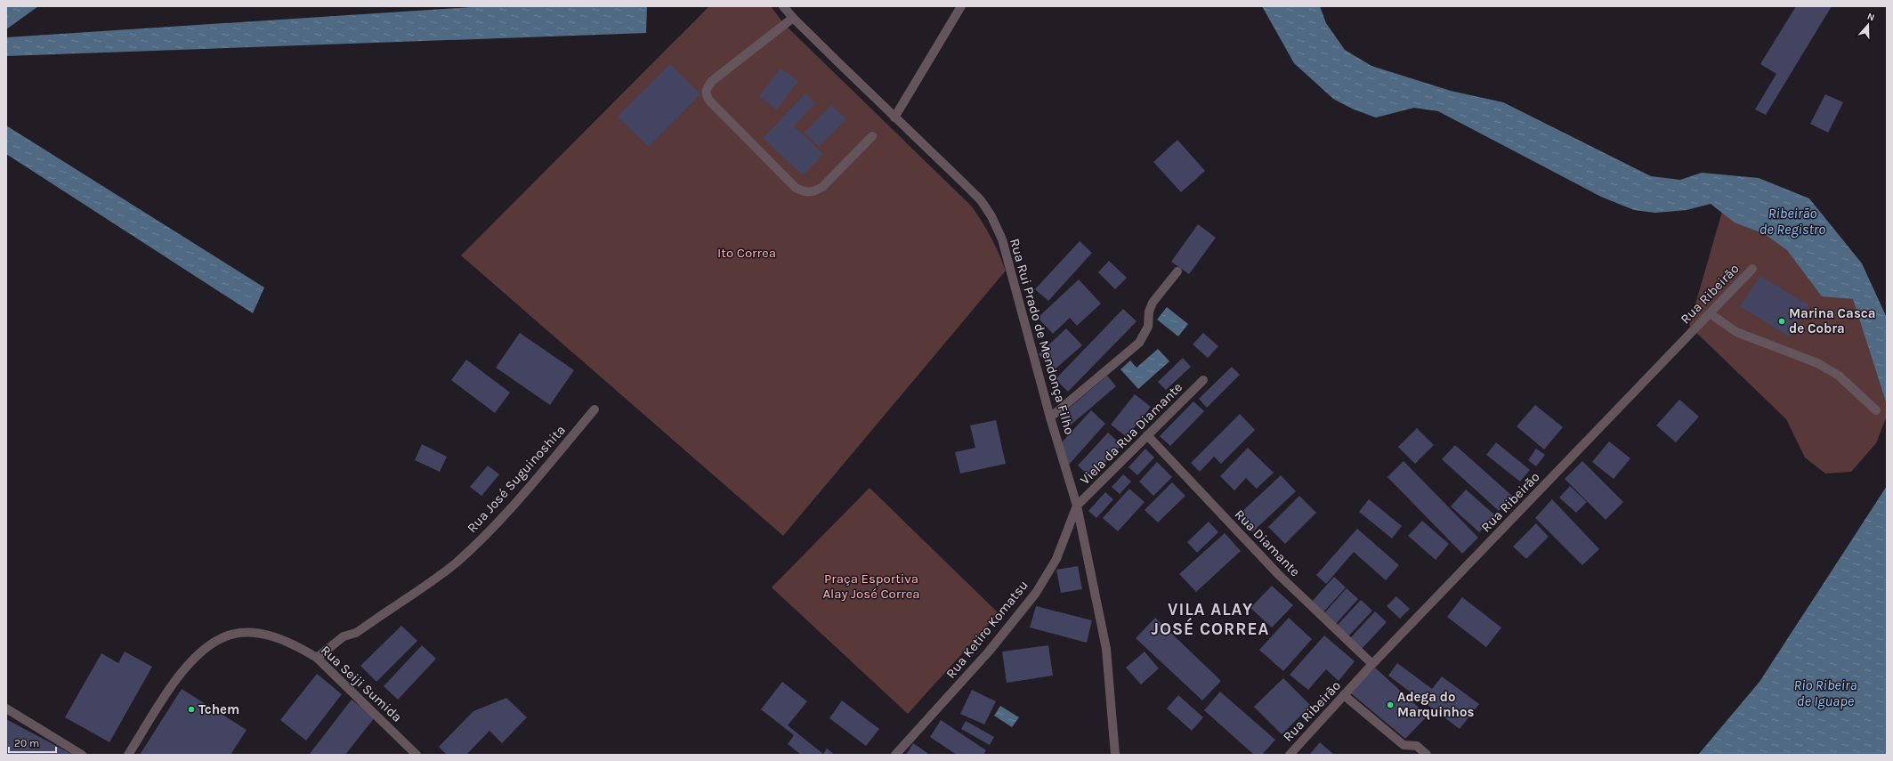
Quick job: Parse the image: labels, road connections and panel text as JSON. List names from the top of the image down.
{
  "streets": {
    "street": [
      "Rua Ribeirão",
      "Rua Rui Prado de Mendonça Filho",
      "Viela da Rua Diamante",
      "Rua José Suguinoshita",
      "Rua Diamante",
      "Rua Ketiro Komatsu",
      "Rua Seiji Sumida"
    ]
  },
  "crossings": [
    ["Rua Ribeirão", "Rua Diamante"],
    ["Rua Rui Prado de Mendonça Filho", "Viela da Rua Diamante"],
    ["Rua Rui Prado de Mendonça Filho", "Rua Ketiro Komatsu"],
    ["Viela da Rua Diamante", "Rua Diamante"],
    ["Viela da Rua Diamante", "Rua Ketiro Komatsu"],
    ["Rua José Suguinoshita", "Rua Seiji Sumida"]
  ],
  "districts": ["VILA ALAY JOSÉ CORREA"],
  "water": ["Ribeirão de Registro", "Rio Ribeira de Iguape"],
  "parks": ["Ito Correa", "Praça Esportiva Alay José Correa"],
  "places": ["Marina Casca de Cobra", "Adega do Marquinhos", "Tchem"],
  "scale_bar": "20 m",
  "north": "top"
}
